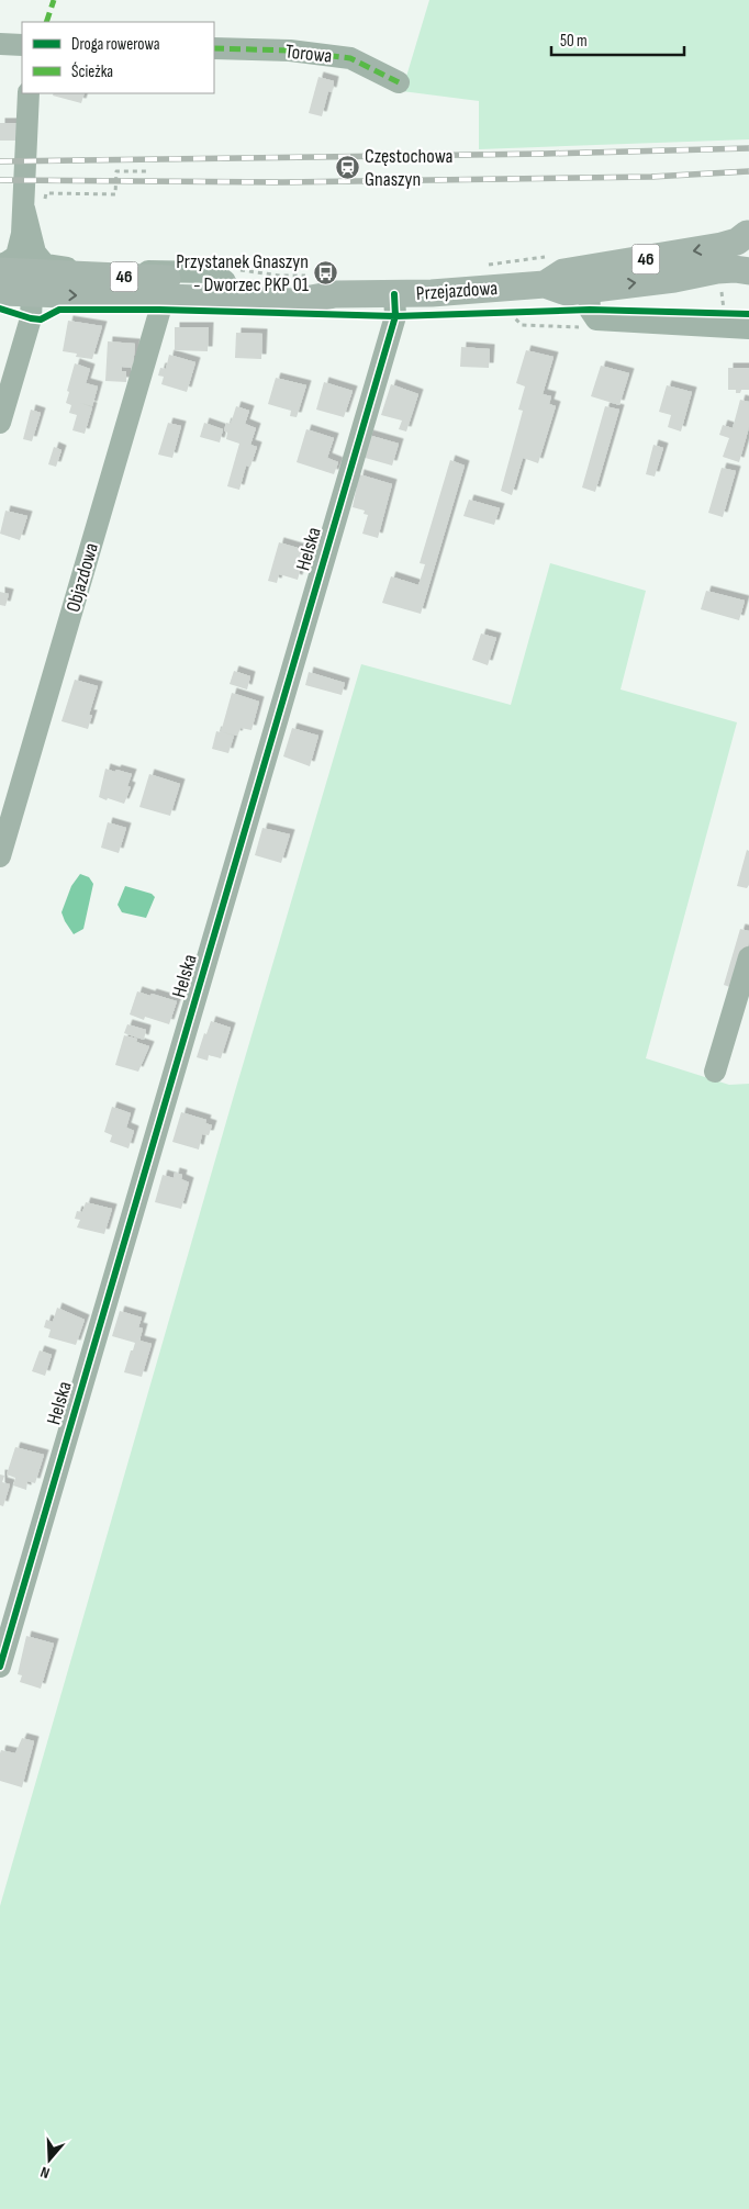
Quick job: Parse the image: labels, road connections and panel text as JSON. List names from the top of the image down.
{
  "streets": {
    "main road": ["46", "Przejazdowa"],
    "street": ["Torowa", "Helska", "Objazdowa"]
  },
  "crossings": [
    ["46", "Przejazdowa"],
    ["Przejazdowa", "Helska"],
    ["Przejazdowa", "Objazdowa"]
  ],
  "places": {
    "station": ["Częstochowa Gnaszyn"],
    "bus stop": ["Przystanek Gnaszyn - Dworzec PKP 01"]
  },
  "legend": ["Droga rowerowa", "Ścieżka"],
  "scale_bar": "50 m",
  "north": "bottom"
}
